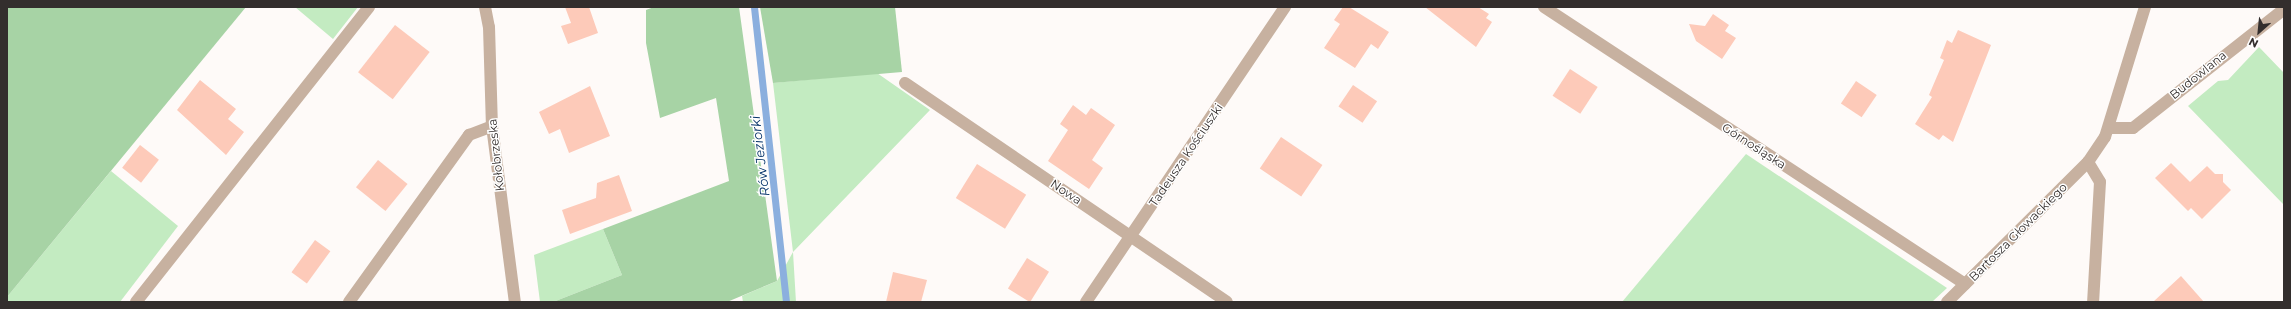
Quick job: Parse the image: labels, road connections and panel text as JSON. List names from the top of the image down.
{
  "streets": {
    "street": [
      "Budowlana",
      "Górnośląska",
      "Kołobrzeska",
      "Tadeusza Kościuszki",
      "Nowa",
      "Bartosza Głowackiego"
    ]
  },
  "crossings": [
    ["Budowlana", "Bartosza Głowackiego"],
    ["Górnośląska", "Bartosza Głowackiego"],
    ["Tadeusza Kościuszki", "Nowa"]
  ],
  "water": ["Rów Jeziorki"],
  "north": "bottom left"
}
